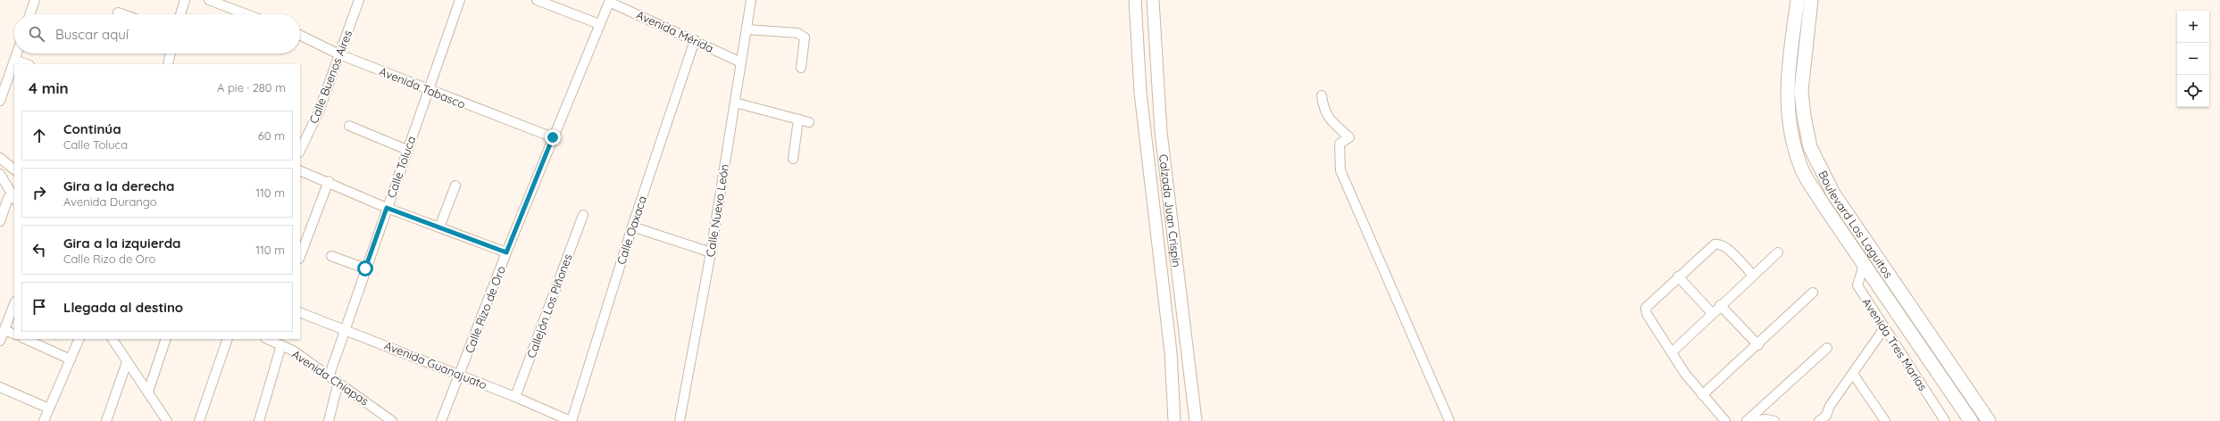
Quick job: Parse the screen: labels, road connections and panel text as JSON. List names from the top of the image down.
{
  "streets": {
    "main road": ["Calzada Juan Crispin", "Boulevard Los Laguitos"],
    "street": [
      "Avenida Mérida",
      "Calle Buenos Aires",
      "Avenida Tabasco",
      "Calle Toluca",
      "Calle Nuevo León",
      "Calle Oaxaca",
      "Callejón Los Piñones",
      "Calle Rizo de Oro",
      "Avenida Tres Marías",
      "Avenida Guanajuato",
      "Avenida Chiapas"
    ]
  },
  "crossings": [
    ["Avenida Mérida", "Calle Nuevo León"],
    ["Avenida Mérida", "Calle Oaxaca"],
    ["Avenida Mérida", "Calle Rizo de Oro"],
    ["Calle Buenos Aires", "Avenida Tabasco"],
    ["Avenida Tabasco", "Calle Toluca"],
    ["Avenida Tabasco", "Calle Rizo de Oro"],
    ["Calle Toluca", "Avenida Guanajuato"],
    ["Calle Toluca", "Avenida Chiapas"],
    ["Boulevard Los Laguitos", "Avenida Tres Marías"],
    ["Calle Oaxaca", "Avenida Guanajuato"],
    ["Callejón Los Piñones", "Avenida Guanajuato"],
    ["Calle Rizo de Oro", "Avenida Guanajuato"]
  ],
  "page": {
    "map_buttons": ["+", "−"],
    "search": "Buscar aquí",
    "heading": ["4 min", "A pie · 280 m"],
    "list": [
      ["Continúa", "Calle Toluca", "60 m"],
      ["Gira a la derecha", "Avenida Durango", "110 m"],
      ["Gira a la izquierda", "Calle Rizo de Oro", "110 m"],
      "Llegada al destino"
    ]
  }
}
